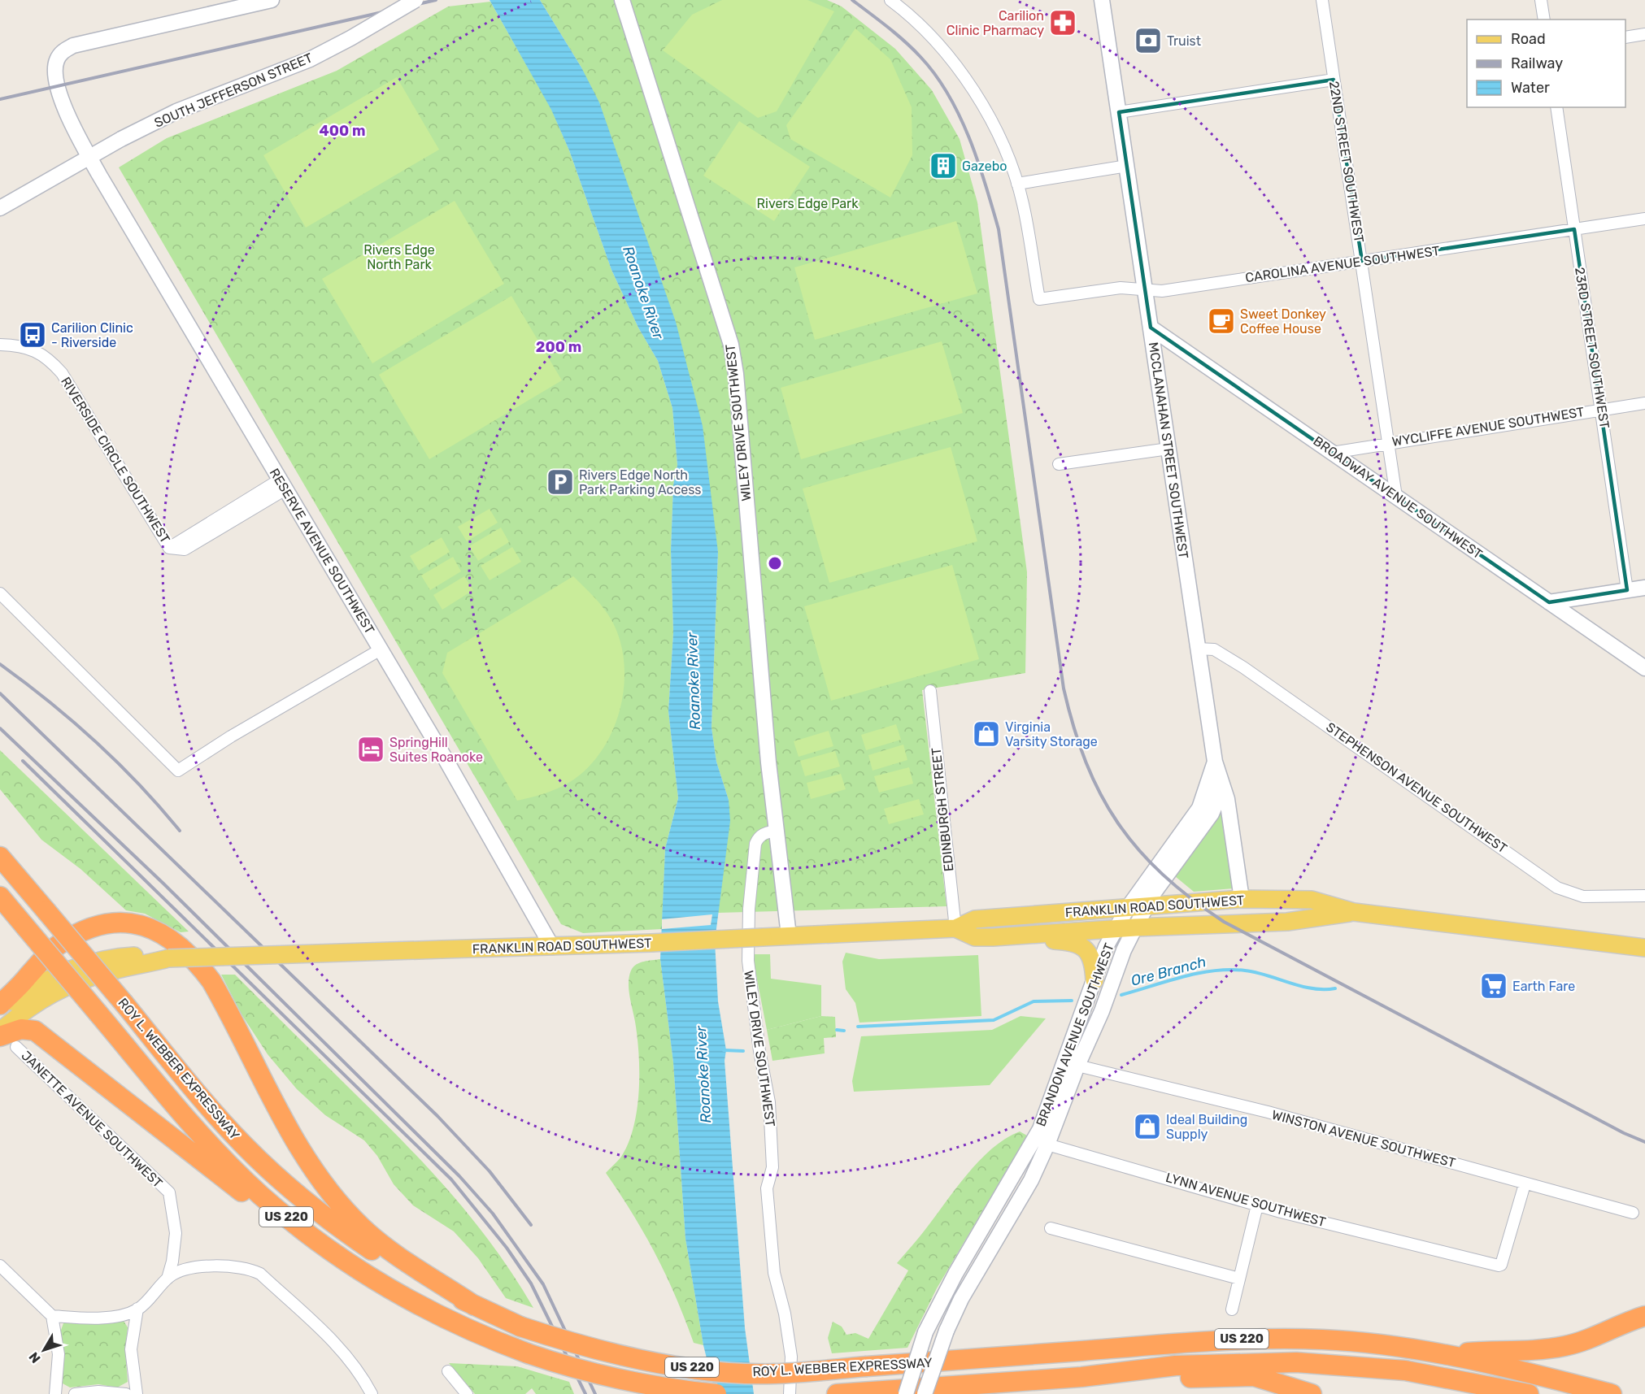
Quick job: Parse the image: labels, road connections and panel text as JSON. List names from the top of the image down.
{
  "streets": {
    "highway": ["ROY L. WEBBER EXPRESSWAY", "US 220"],
    "main road": [
      "SOUTH JEFFERSON STREET",
      "WILEY DRIVE SOUTHWEST",
      "MCCLANAHAN STREET SOUTHWEST",
      "BROADWAY AVENUE SOUTHWEST",
      "RESERVE AVENUE SOUTHWEST",
      "FRANKLIN ROAD SOUTHWEST",
      "BRANDON AVENUE SOUTHWEST"
    ],
    "street": [
      "22ND STREET SOUTHWEST",
      "CAROLINA AVENUE SOUTHWEST",
      "23RD STREET SOUTHWEST",
      "WYCLIFFE AVENUE SOUTHWEST",
      "RIVERSIDE CIRCLE SOUTHWEST",
      "STEPHENSON AVENUE SOUTHWEST",
      "EDINBURGH STREET",
      "JANETTE AVENUE SOUTHWEST",
      "WINSTON AVENUE SOUTHWEST",
      "LYNN AVENUE SOUTHWEST"
    ]
  },
  "crossings": [
    ["SOUTH JEFFERSON STREET", "RESERVE AVENUE SOUTHWEST"],
    ["22ND STREET SOUTHWEST", "CAROLINA AVENUE SOUTHWEST"],
    ["22ND STREET SOUTHWEST", "WYCLIFFE AVENUE SOUTHWEST"],
    ["22ND STREET SOUTHWEST", "BROADWAY AVENUE SOUTHWEST"],
    ["CAROLINA AVENUE SOUTHWEST", "23RD STREET SOUTHWEST"],
    ["CAROLINA AVENUE SOUTHWEST", "MCCLANAHAN STREET SOUTHWEST"],
    ["23RD STREET SOUTHWEST", "WYCLIFFE AVENUE SOUTHWEST"],
    ["WILEY DRIVE SOUTHWEST", "FRANKLIN ROAD SOUTHWEST"],
    ["WYCLIFFE AVENUE SOUTHWEST", "BROADWAY AVENUE SOUTHWEST"],
    ["MCCLANAHAN STREET SOUTHWEST", "BROADWAY AVENUE SOUTHWEST"],
    ["MCCLANAHAN STREET SOUTHWEST", "STEPHENSON AVENUE SOUTHWEST"],
    ["MCCLANAHAN STREET SOUTHWEST", "FRANKLIN ROAD SOUTHWEST"],
    ["MCCLANAHAN STREET SOUTHWEST", "BRANDON AVENUE SOUTHWEST"],
    ["RIVERSIDE CIRCLE SOUTHWEST", "RESERVE AVENUE SOUTHWEST"],
    ["RESERVE AVENUE SOUTHWEST", "FRANKLIN ROAD SOUTHWEST"],
    ["EDINBURGH STREET", "FRANKLIN ROAD SOUTHWEST"],
    ["FRANKLIN ROAD SOUTHWEST", "BRANDON AVENUE SOUTHWEST"],
    ["BRANDON AVENUE SOUTHWEST", "WINSTON AVENUE SOUTHWEST"],
    ["BRANDON AVENUE SOUTHWEST", "LYNN AVENUE SOUTHWEST"],
    ["WINSTON AVENUE SOUTHWEST", "LYNN AVENUE SOUTHWEST"]
  ],
  "water": ["Roanoke River", "Ore Branch"],
  "parks": ["Rivers Edge Park", "Rivers Edge North Park"],
  "places": {
    "pharmacy": ["Carilion Clinic Pharmacy"],
    "bank": ["Truist"],
    "building": ["Gazebo"],
    "cafe": ["Sweet Donkey Coffee House"],
    "bus stop": ["Carilion Clinic - Riverside"],
    "parking": ["Rivers Edge North Park Parking Access"],
    "shop": ["Virginia Varsity Storage", "Ideal Building Supply"],
    "hotel": ["SpringHill Suites Roanoke"],
    "supermarket": ["Earth Fare"]
  },
  "legend": ["Road", "Railway", "Water"],
  "north": "bottom left",
  "rings": ["400 m", "200 m"]
}
